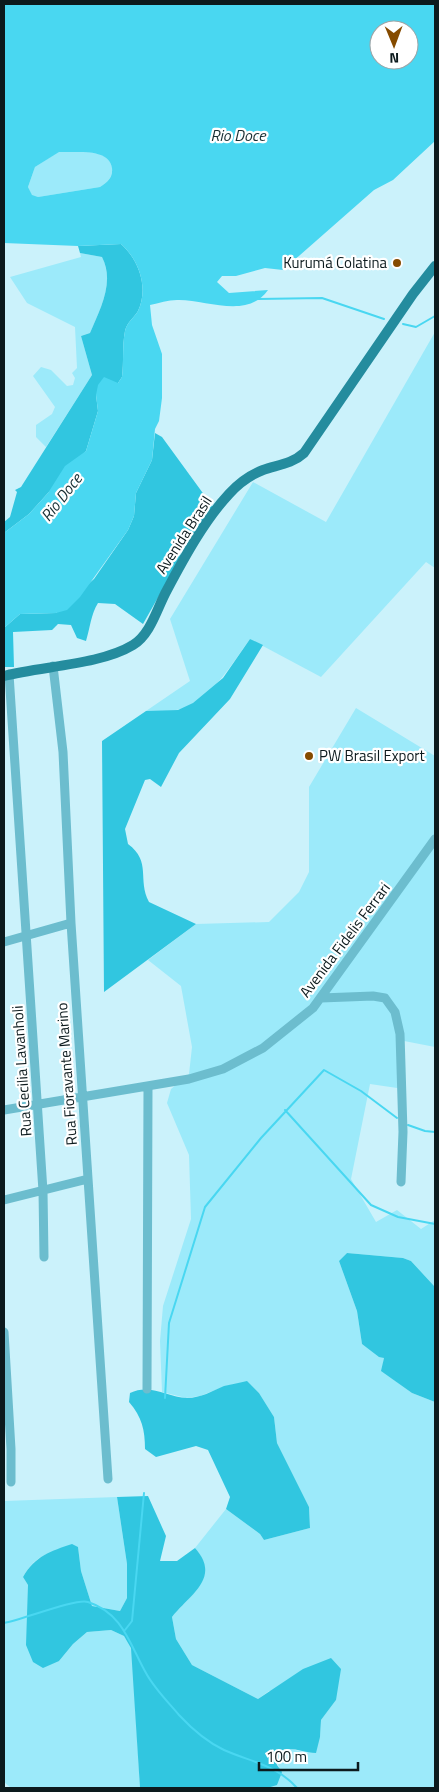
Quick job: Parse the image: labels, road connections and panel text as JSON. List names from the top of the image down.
{
  "streets": {
    "main road": ["Avenida Brasil"],
    "street": ["Avenida Fidelis Ferrari", "Rua Cecilia Lavanholi", "Rua Fioravante Marino"]
  },
  "crossings": [
    ["Avenida Brasil", "Rua Cecilia Lavanholi"],
    ["Avenida Brasil", "Rua Fioravante Marino"],
    ["Avenida Fidelis Ferrari", "Rua Cecilia Lavanholi"],
    ["Avenida Fidelis Ferrari", "Rua Fioravante Marino"]
  ],
  "water": ["Rio Doce"],
  "places": ["Kurumá Colatina", "PW Brasil Export"],
  "scale_bar": "100 m",
  "north": "bottom"
}
